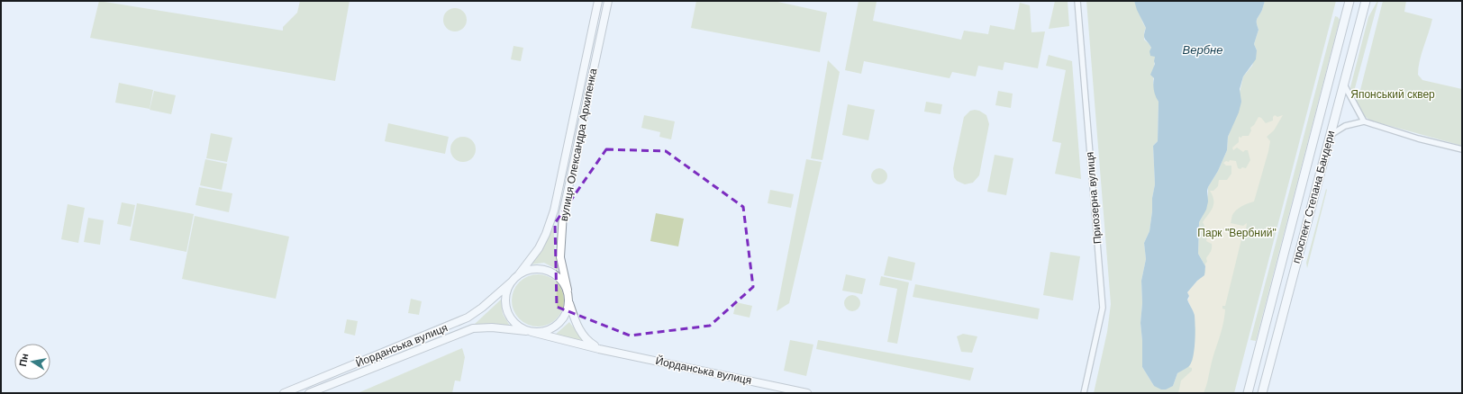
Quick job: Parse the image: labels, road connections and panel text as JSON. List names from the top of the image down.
{
  "streets": {
    "main road": ["вулиця Олександра Архипенка", "проспект Степана Бандери", "Йорданська вулиця"],
    "street": ["Приозерна вулиця"]
  },
  "crossings": [
    ["вулиця Олександра Архипенка", "Йорданська вулиця"]
  ],
  "water": ["Вербне"],
  "parks": ["Японський сквер", "Парк \"Вербний\""],
  "north": "left"
}
